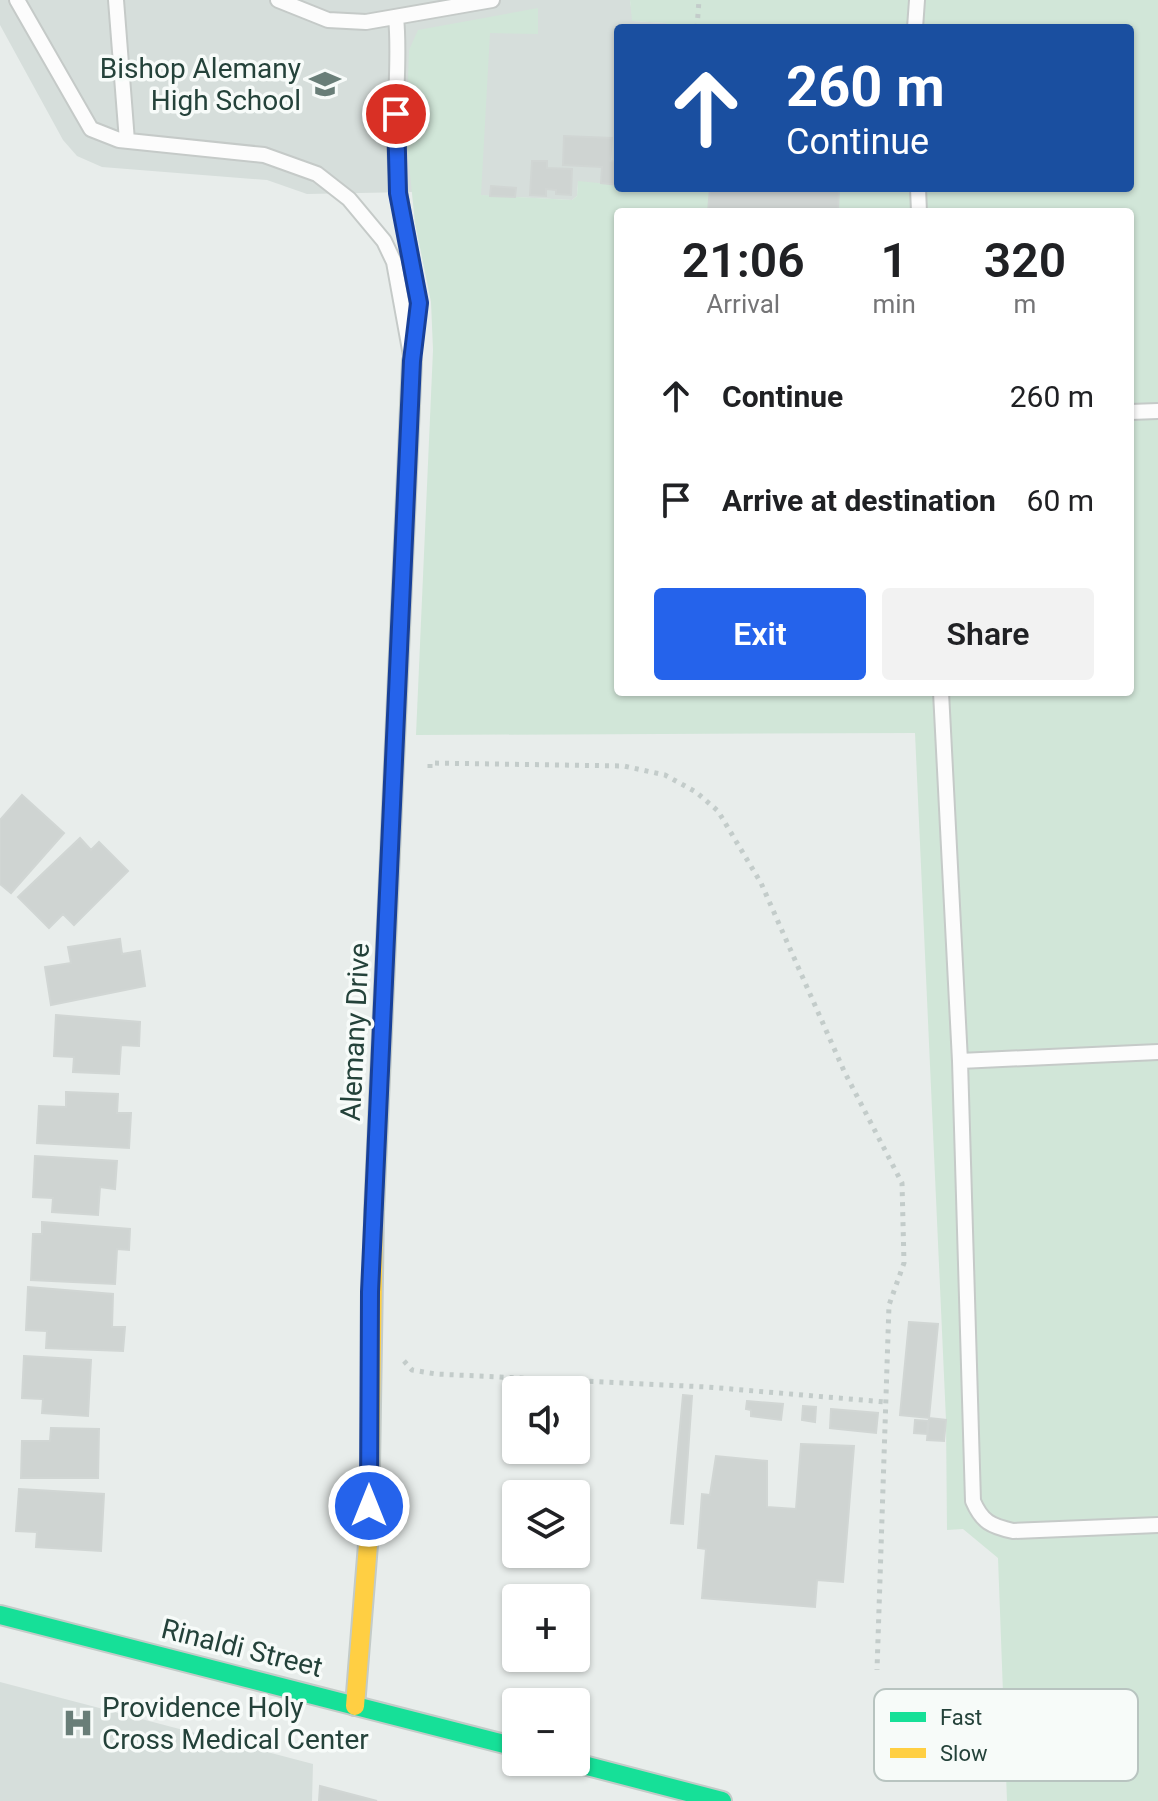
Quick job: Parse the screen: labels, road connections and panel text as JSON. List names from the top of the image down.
{
  "streets": {
    "street": ["Alemany Drive", "Rinaldi Street"]
  },
  "crossings": [
    ["Alemany Drive", "Rinaldi Street"]
  ],
  "places": {
    "school or university": ["Bishop Alemany High School"],
    "hospital": ["Providence Holy Cross Medical Center"]
  },
  "legend": ["Fast", "Slow"],
  "page": {
    "turn": ["260 m", "Continue"],
    "eta": [
      "21:06",
      "Arrival",
      "1",
      "min",
      "320",
      "m"
    ],
    "list": [
      {
        "name": "Continue",
        "value": "260 m"
      },
      {
        "name": "Arrive at destination",
        "value": "60 m"
      }
    ],
    "buttons": ["Exit", "Share"],
    "map_buttons": ["+", "−"]
  }
}
